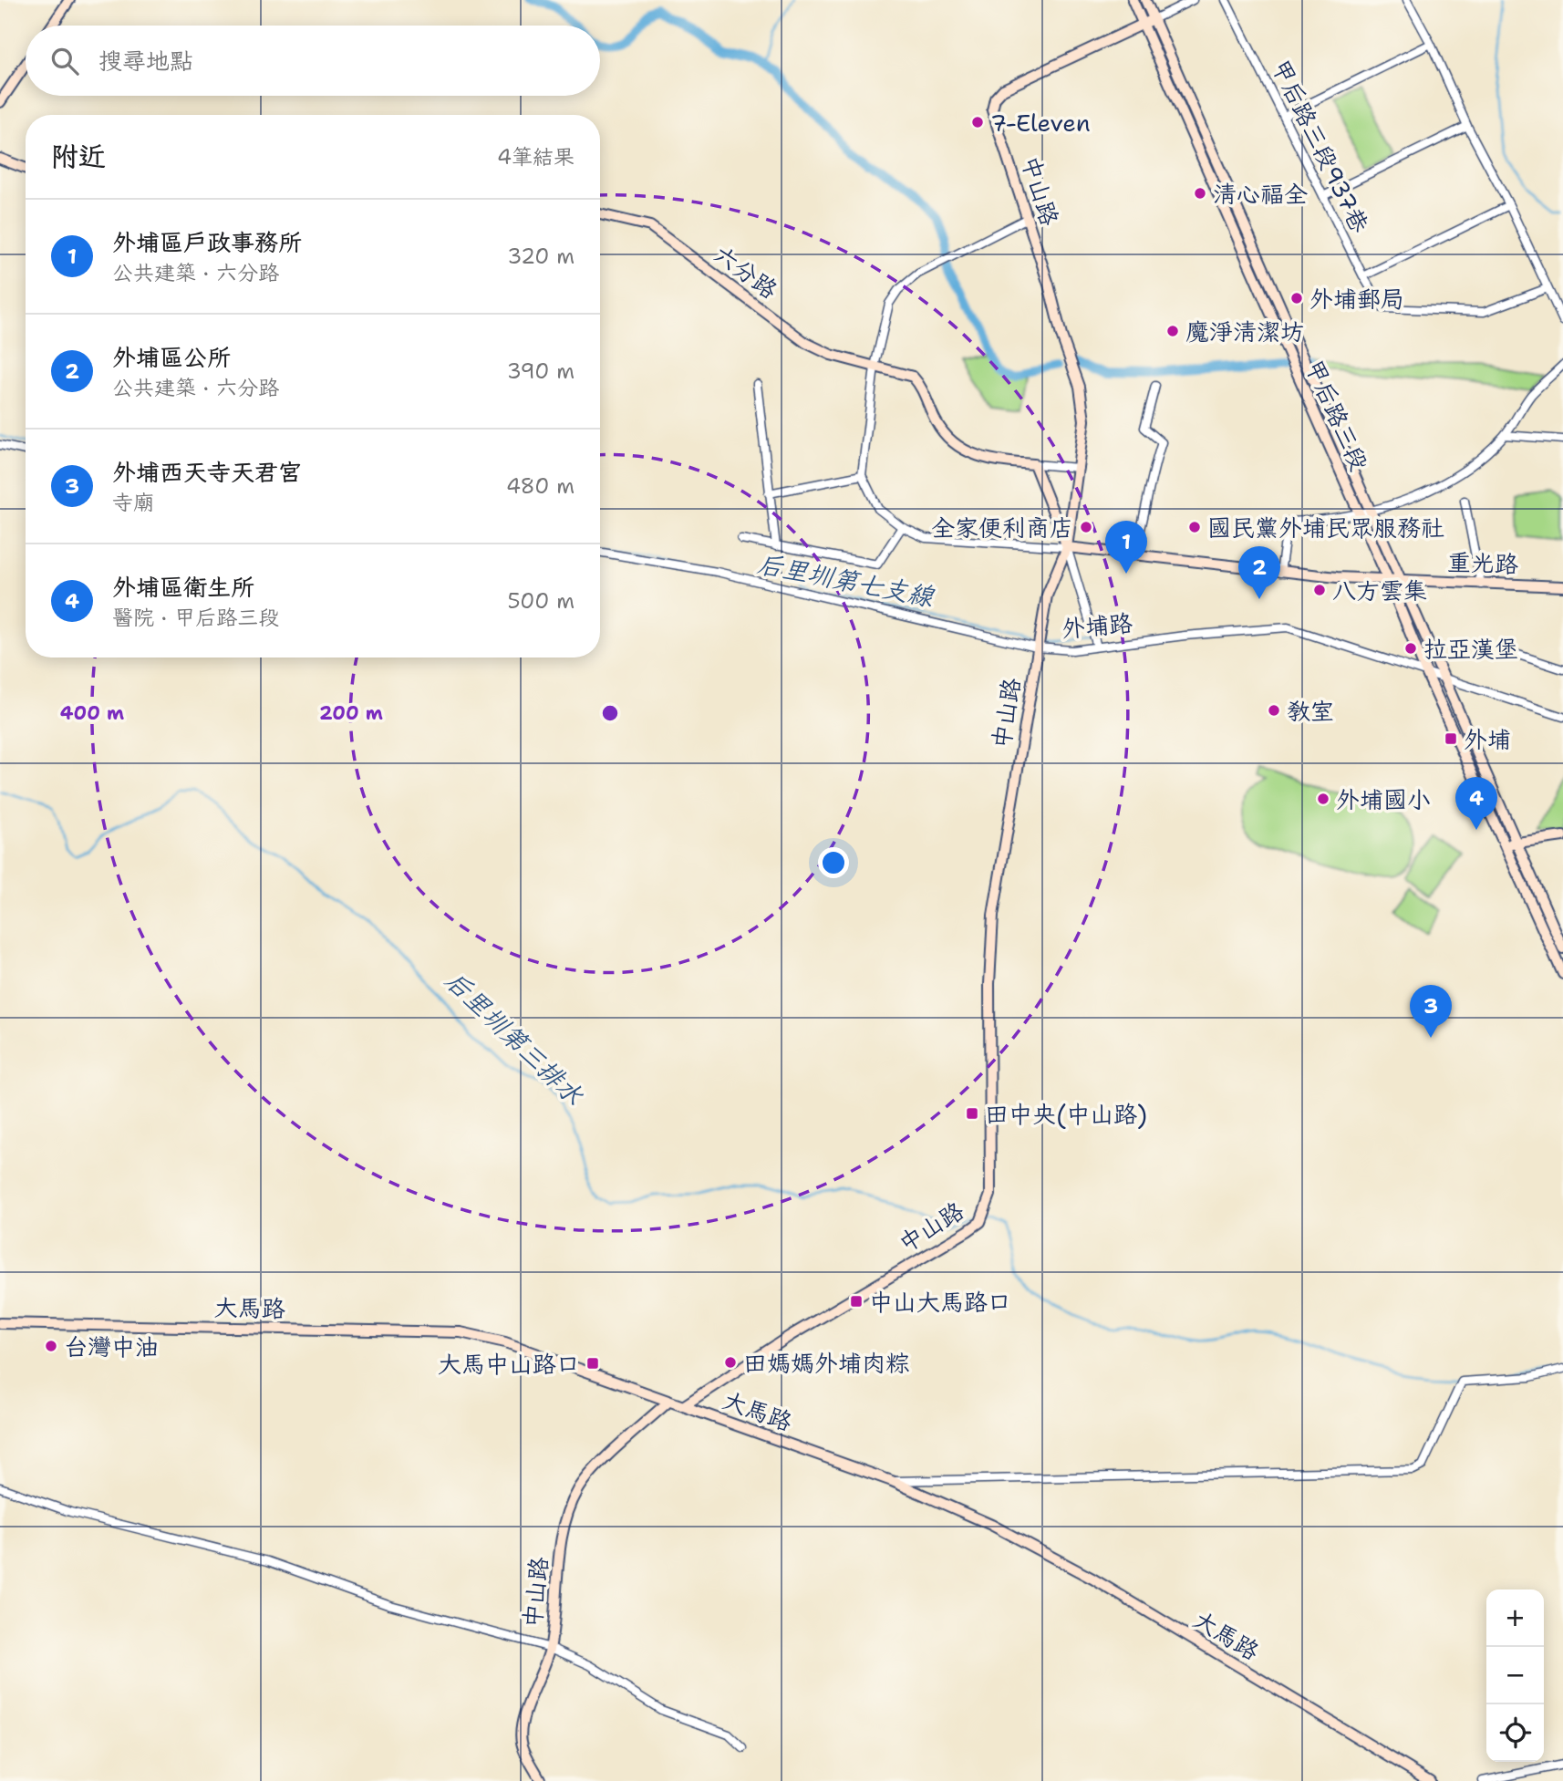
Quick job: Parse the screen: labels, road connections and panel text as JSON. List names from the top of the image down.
{
  "streets": {
    "street": [
      "甲后路三段937巷",
      "中山路",
      "六分路",
      "甲后路三段",
      "重光路",
      "外埔路",
      "大馬路"
    ]
  },
  "crossings": [
    ["中山路", "甲后路三段"],
    ["中山路", "外埔路"],
    ["中山路", "大馬路"],
    ["甲后路三段", "重光路"],
    ["甲后路三段", "外埔路"]
  ],
  "water": ["后里圳第七支線", "后里圳第三排水"],
  "places": {
    "other": [
      "7-Eleven",
      "清心福全",
      "外埔郵局",
      "魔淨清潔坊",
      "全家便利商店",
      "國民黨外埔民眾服務社",
      "八方雲集",
      "拉亞漢堡",
      "教室",
      "外埔國小",
      "台灣中油",
      "田媽媽外埔肉粽"
    ],
    "transit": [
      "外埔",
      "田中央(中山路)",
      "中山大馬路口",
      "大馬中山路口"
    ]
  },
  "page": {
    "search": "搜尋地點",
    "heading": ["附近", "4筆結果"],
    "list": [
      {
        "mark": "1",
        "name": "外埔區戶政事務所",
        "note": "公共建築 · 六分路",
        "value": "320 m"
      },
      {
        "mark": "2",
        "name": "外埔區公所",
        "note": "公共建築 · 六分路",
        "value": "390 m"
      },
      {
        "mark": "3",
        "name": "外埔西天寺天君宮",
        "note": "寺廟",
        "value": "480 m"
      },
      {
        "mark": "4",
        "name": "外埔區衛生所",
        "note": "醫院 · 甲后路三段",
        "value": "500 m"
      }
    ],
    "pins": [
      "1",
      "2",
      "4",
      "3"
    ],
    "map_buttons": ["+", "−"]
  },
  "rings": ["200 m", "400 m"]
}
